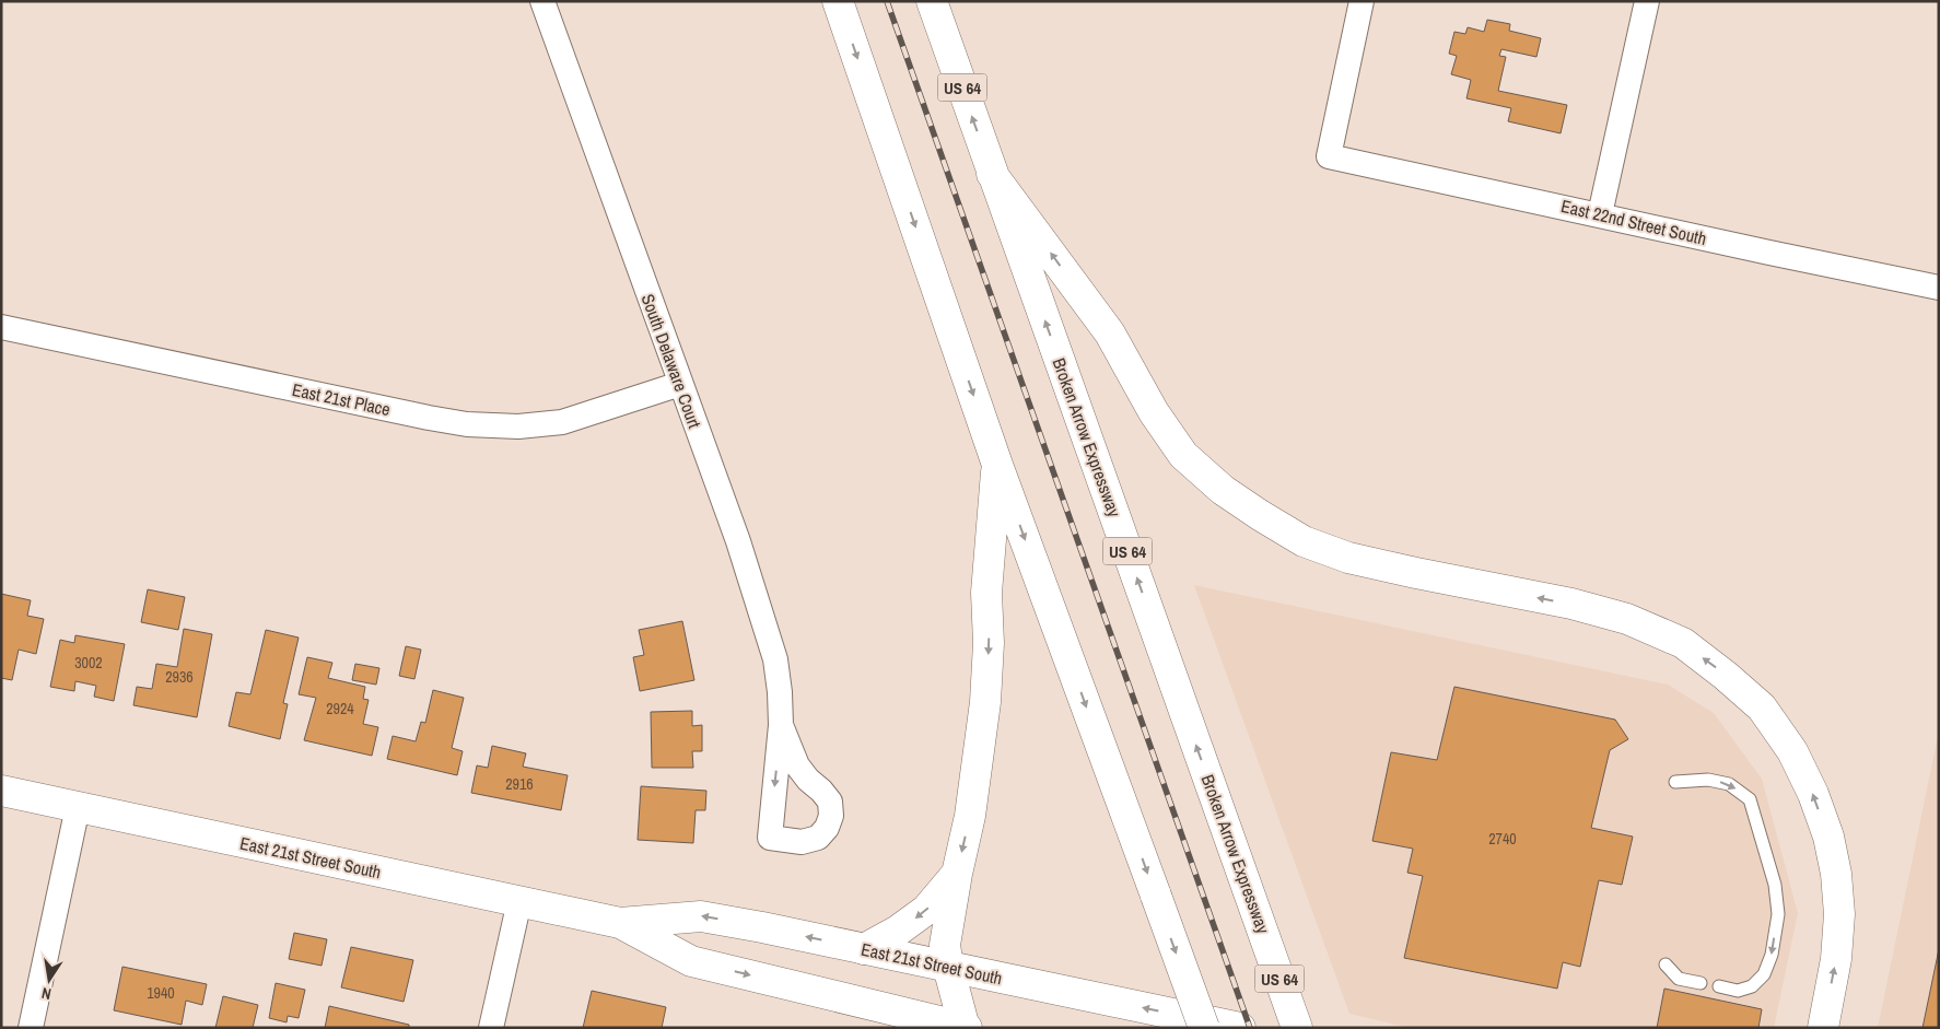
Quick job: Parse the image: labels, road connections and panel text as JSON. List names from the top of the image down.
{
  "streets": {
    "main road": ["US 64", "Broken Arrow Expressway", "East 21st Street South"],
    "street": ["East 22nd Street South", "South Delaware Court", "East 21st Place"]
  },
  "crossings": [
    ["South Delaware Court", "East 21st Place"]
  ],
  "house_numbers": [
    "3002",
    "2936",
    "2924",
    "2916",
    "2740",
    "1940"
  ],
  "north": "bottom"
}
